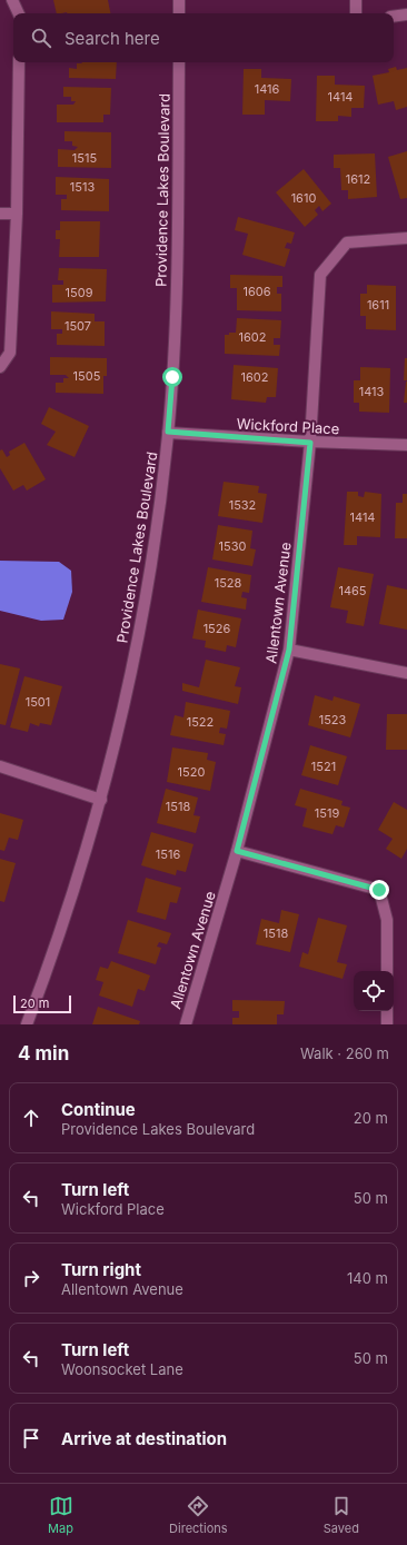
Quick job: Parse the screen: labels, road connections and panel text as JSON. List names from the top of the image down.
{
  "streets": {
    "street": ["Providence Lakes Boulevard", "Wickford Place", "Allentown Avenue"]
  },
  "crossings": [
    ["Providence Lakes Boulevard", "Wickford Place"],
    ["Wickford Place", "Allentown Avenue"]
  ],
  "house_numbers": [
    "1416",
    "1414",
    "1515",
    "1612",
    "1513",
    "1610",
    "1606",
    "1509",
    "1611",
    "1507",
    "1602",
    "1505",
    "1602",
    "1413",
    "1532",
    "1414",
    "1530",
    "1528",
    "1465",
    "1526",
    "1501",
    "1523",
    "1522",
    "1521",
    "1520",
    "1518",
    "1519",
    "1516",
    "1518"
  ],
  "scale_bar": "20 m",
  "page": {
    "search": "Search here",
    "scale": "20 m",
    "heading": ["4 min", "Walk · 260 m"],
    "list": [
      ["Continue", "Providence Lakes Boulevard", "20 m"],
      ["Turn left", "Wickford Place", "50 m"],
      ["Turn right", "Allentown Avenue", "140 m"],
      ["Turn left", "Woonsocket Lane", "50 m"],
      "Arrive at destination"
    ],
    "nav": ["Map", "Directions", "Saved"]
  }
}
